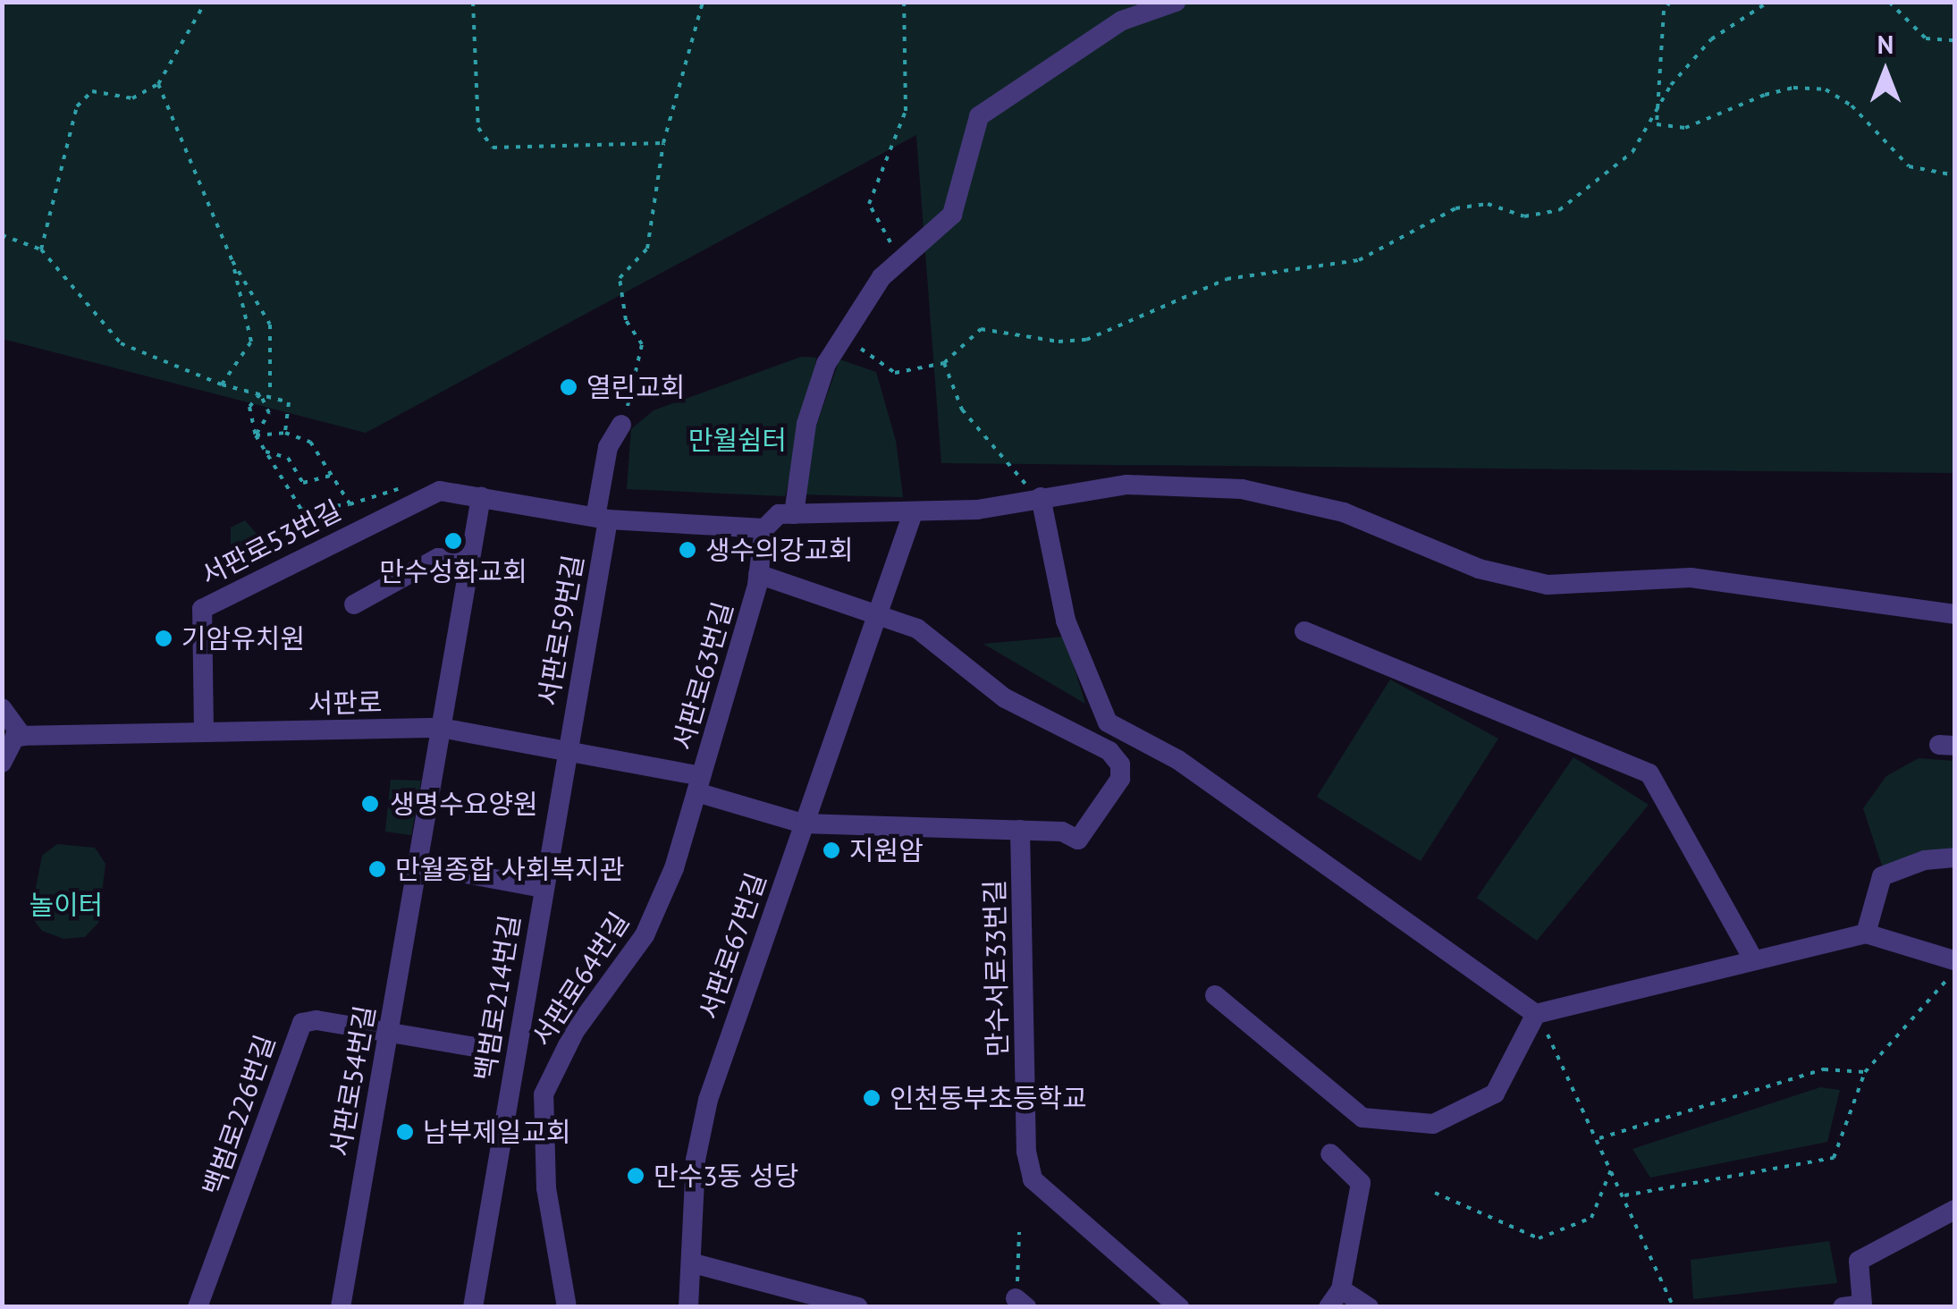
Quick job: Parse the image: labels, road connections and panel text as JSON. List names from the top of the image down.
{
  "streets": {
    "street": [
      "서판로53번길",
      "서판로59번길",
      "서판로63번길",
      "서판로",
      "서판로67번길",
      "만수서로33번길",
      "서판로64번길",
      "백범로214번길",
      "서판로54번길",
      "백범로226번길"
    ]
  },
  "crossings": [
    ["서판로53번길", "서판로59번길"],
    ["서판로53번길", "서판로63번길"],
    ["서판로53번길", "서판로"],
    ["서판로53번길", "서판로67번길"],
    ["서판로59번길", "서판로"],
    ["서판로59번길", "백범로214번길"],
    ["서판로63번길", "서판로"],
    ["서판로63번길", "서판로67번길"],
    ["서판로63번길", "서판로64번길"],
    ["서판로", "서판로67번길"],
    ["서판로", "만수서로33번길"],
    ["서판로", "서판로64번길"],
    ["서판로", "백범로214번길"],
    ["서판로", "서판로54번길"],
    ["서판로54번길", "백범로226번길"]
  ],
  "parks": ["만월쉼터", "놀이터"],
  "places": [
    "열린교회",
    "만수성화교회",
    "생수의강교회",
    "기암유치원",
    "생명수요양원",
    "지원암",
    "만월종합 사회복지관",
    "인천동부초등학교",
    "남부제일교회",
    "만수3동 성당"
  ],
  "north": "top"
}
